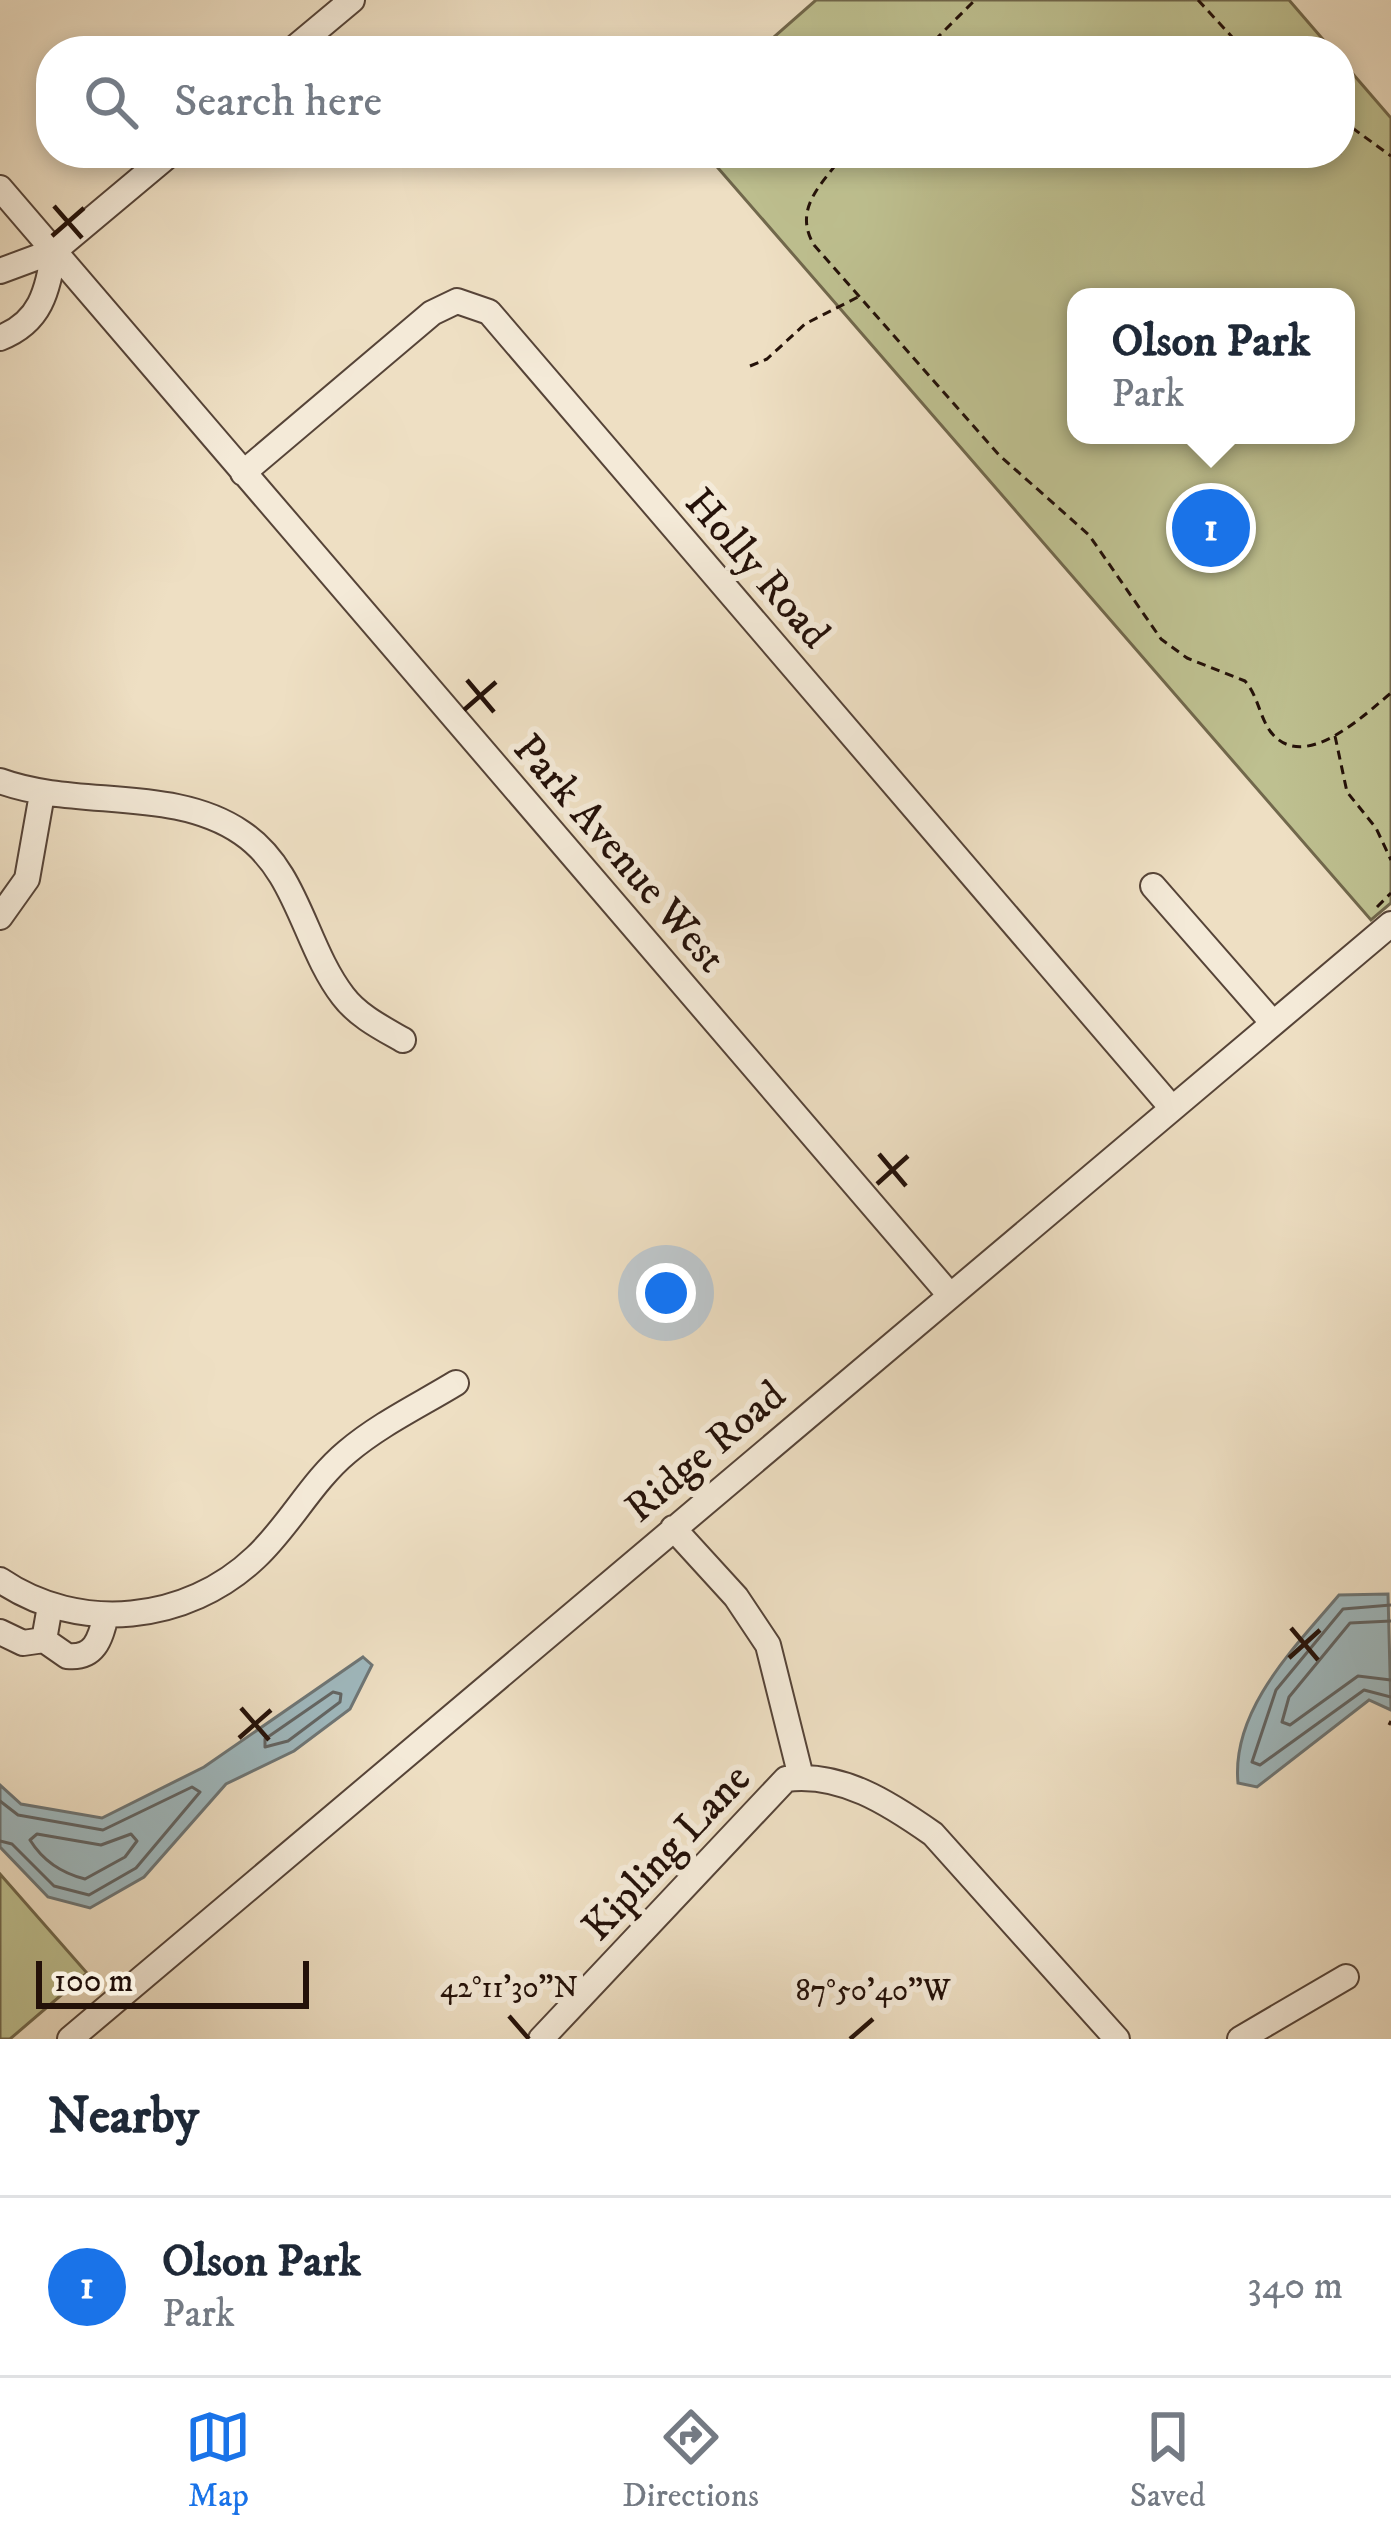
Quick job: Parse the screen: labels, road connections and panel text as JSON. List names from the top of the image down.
{
  "streets": {
    "street": [
      "Holly Road",
      "Park Avenue West",
      "Ridge Road",
      "Kipling Lane"
    ]
  },
  "crossings": [
    ["Holly Road", "Park Avenue West"],
    ["Holly Road", "Ridge Road"],
    ["Park Avenue West", "Ridge Road"]
  ],
  "scale_bar": "100 m",
  "page": {
    "search": "Search here",
    "popup": ["Olson Park", "Park"],
    "pins": "1",
    "scale": "100 m",
    "heading": "Nearby",
    "list": [
      {
        "mark": "1",
        "name": "Olson Park",
        "note": "Park",
        "value": "340 m"
      }
    ],
    "nav": ["Map", "Directions", "Saved"]
  },
  "coordinates": ["42°11'30\"N", "87°50'40\"W"]
}
